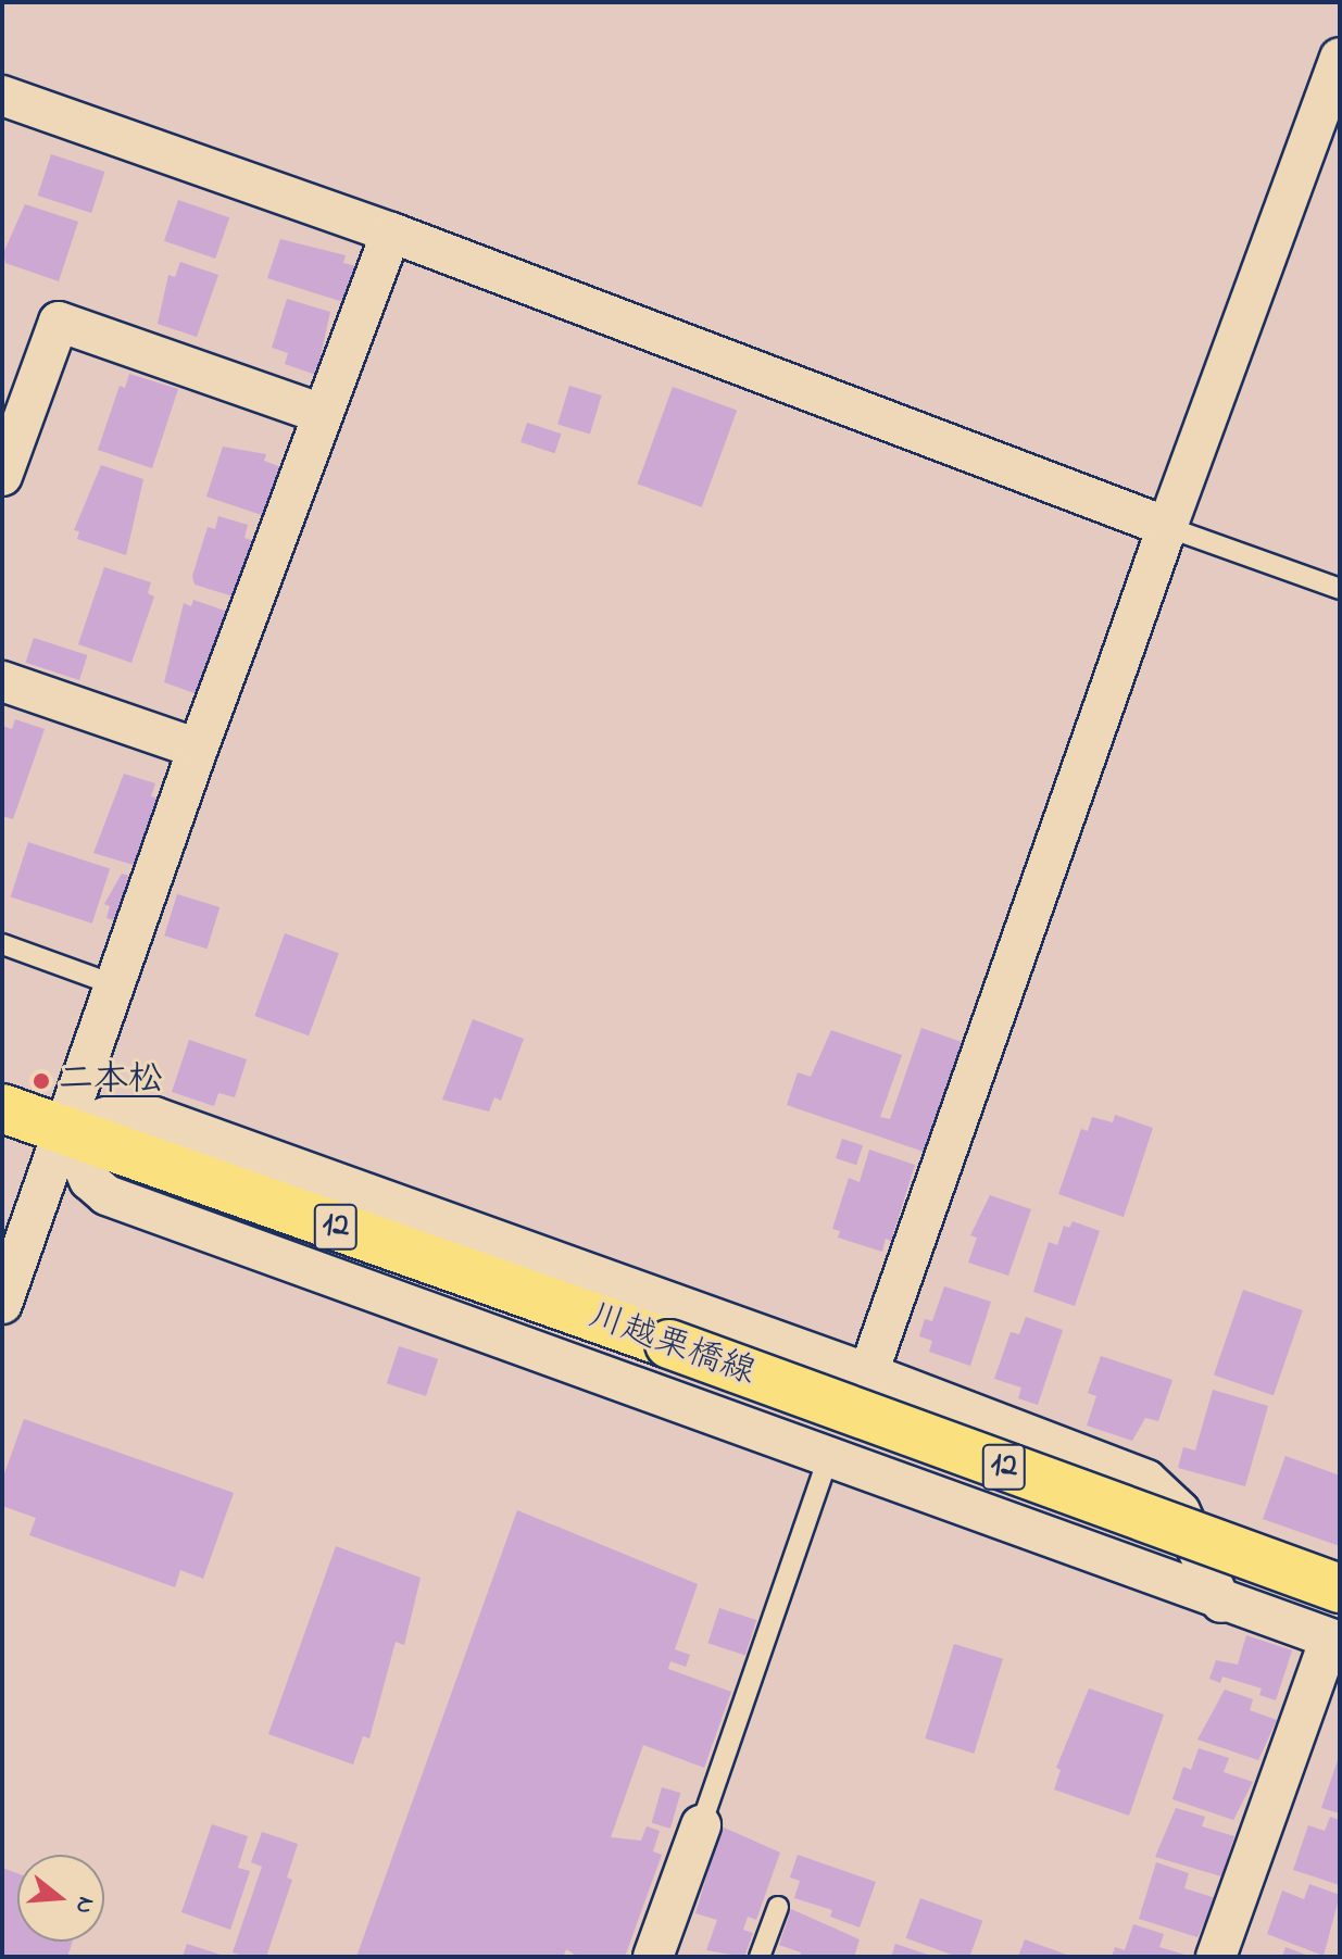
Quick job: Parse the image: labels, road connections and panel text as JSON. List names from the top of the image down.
{
  "streets": {
    "main road": ["12", "川越栗橋線"]
  },
  "places": ["二本松"],
  "north": "right"
}
